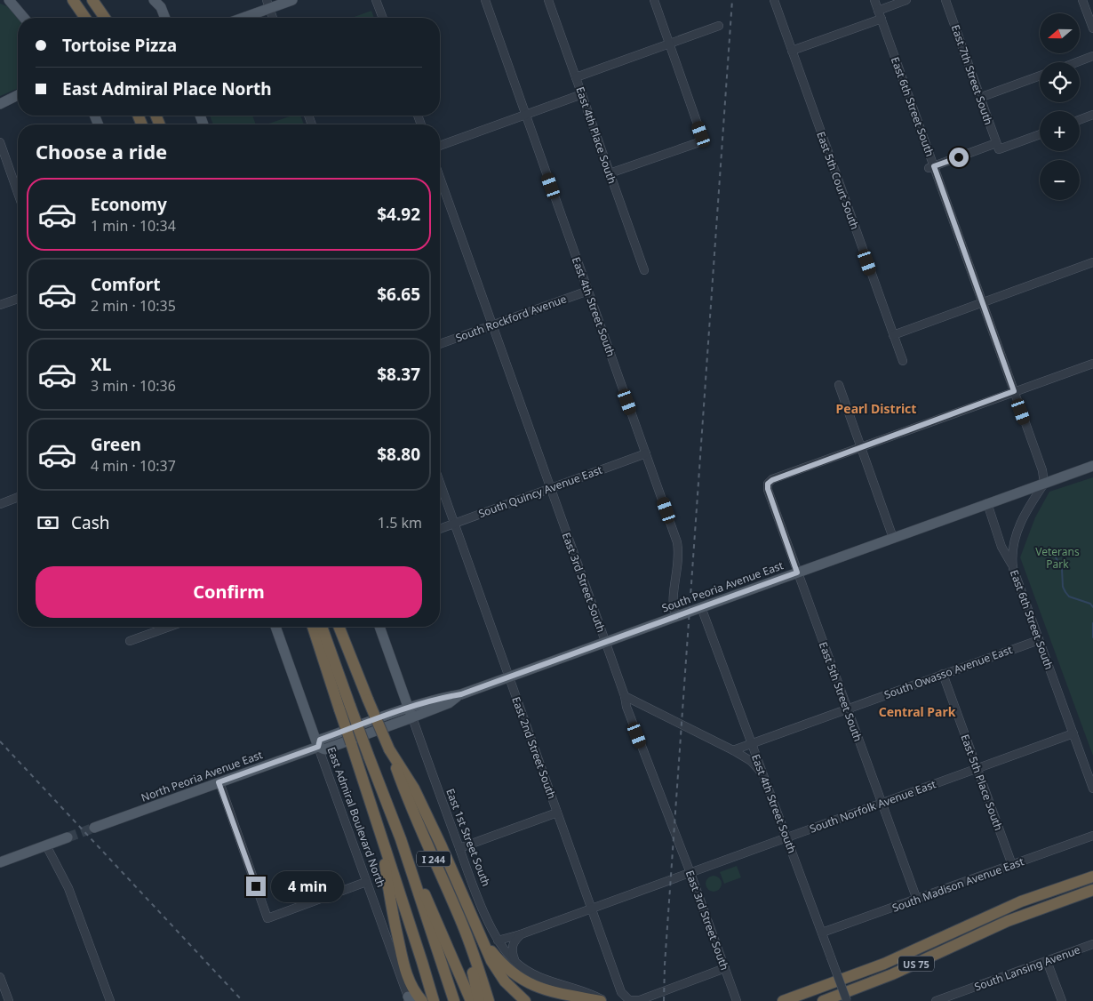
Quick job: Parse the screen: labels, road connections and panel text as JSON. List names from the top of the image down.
{
  "streets": {
    "highway": ["I 244", "US 75"],
    "main road": [
      "South Peoria Avenue East",
      "North Peoria Avenue East",
      "East Admiral Boulevard North",
      "East 1st Street South"
    ],
    "street": [
      "East 7th Street South",
      "East 6th Street South",
      "East 4th Place South",
      "East 5th Court South",
      "East 4th Street South",
      "South Rockford Avenue",
      "South Quincy Avenue East",
      "East 3rd Street South",
      "South Owasso Avenue East",
      "East 5th Street South",
      "East 2nd Street South",
      "East 5th Place South",
      "South Norfolk Avenue East",
      "South Madison Avenue East",
      "South Lansing Avenue"
    ]
  },
  "crossings": [
    ["East 6th Street South", "South Peoria Avenue East"],
    ["East 6th Street South", "South Owasso Avenue East"],
    ["East 6th Street South", "South Norfolk Avenue East"],
    ["East 4th Street South", "South Rockford Avenue"],
    ["East 4th Street South", "South Quincy Avenue East"],
    ["East 4th Street South", "South Peoria Avenue East"],
    ["East 4th Street South", "South Owasso Avenue East"],
    ["East 4th Street South", "South Norfolk Avenue East"],
    ["East 4th Street South", "South Madison Avenue East"],
    ["South Rockford Avenue", "East 3rd Street South"],
    ["South Quincy Avenue East", "East 3rd Street South"],
    ["South Quincy Avenue East", "East 2nd Street South"],
    ["East 3rd Street South", "South Peoria Avenue East"],
    ["East 3rd Street South", "South Norfolk Avenue East"],
    ["South Peoria Avenue East", "East 5th Street South"],
    ["South Peoria Avenue East", "East 2nd Street South"],
    ["South Peoria Avenue East", "North Peoria Avenue East"],
    ["South Peoria Avenue East", "East Admiral Boulevard North"],
    ["South Peoria Avenue East", "East 1st Street South"],
    ["South Owasso Avenue East", "East 5th Street South"],
    ["South Owasso Avenue East", "East 5th Place South"],
    ["East 5th Street South", "South Norfolk Avenue East"],
    ["East 5th Street South", "South Madison Avenue East"],
    ["East 2nd Street South", "South Norfolk Avenue East"],
    ["North Peoria Avenue East", "East Admiral Boulevard North"],
    ["East 5th Place South", "South Norfolk Avenue East"],
    ["East 5th Place South", "South Madison Avenue East"],
    ["South Norfolk Avenue East", "East 1st Street South"]
  ],
  "districts": ["Pearl District", "Central Park"],
  "parks": ["Veterans Park"],
  "north": "left",
  "page": {
    "map_buttons": ["+", "−"],
    "banner": ["Tortoise Pizza", "East Admiral Place North"],
    "heading": "Choose a ride",
    "list": [
      {
        "name": "Economy",
        "note": "1 min · 10:34",
        "value": "$4.92"
      },
      {
        "name": "Comfort",
        "note": "2 min · 10:35",
        "value": "$6.65"
      },
      {
        "name": "XL",
        "note": "3 min · 10:36",
        "value": "$8.37"
      },
      {
        "name": "Green",
        "note": "4 min · 10:37",
        "value": "$8.80"
      }
    ],
    "pay": ["Cash", "1.5 km"],
    "buttons": "Confirm",
    "bubble": "4 min"
  }
}
